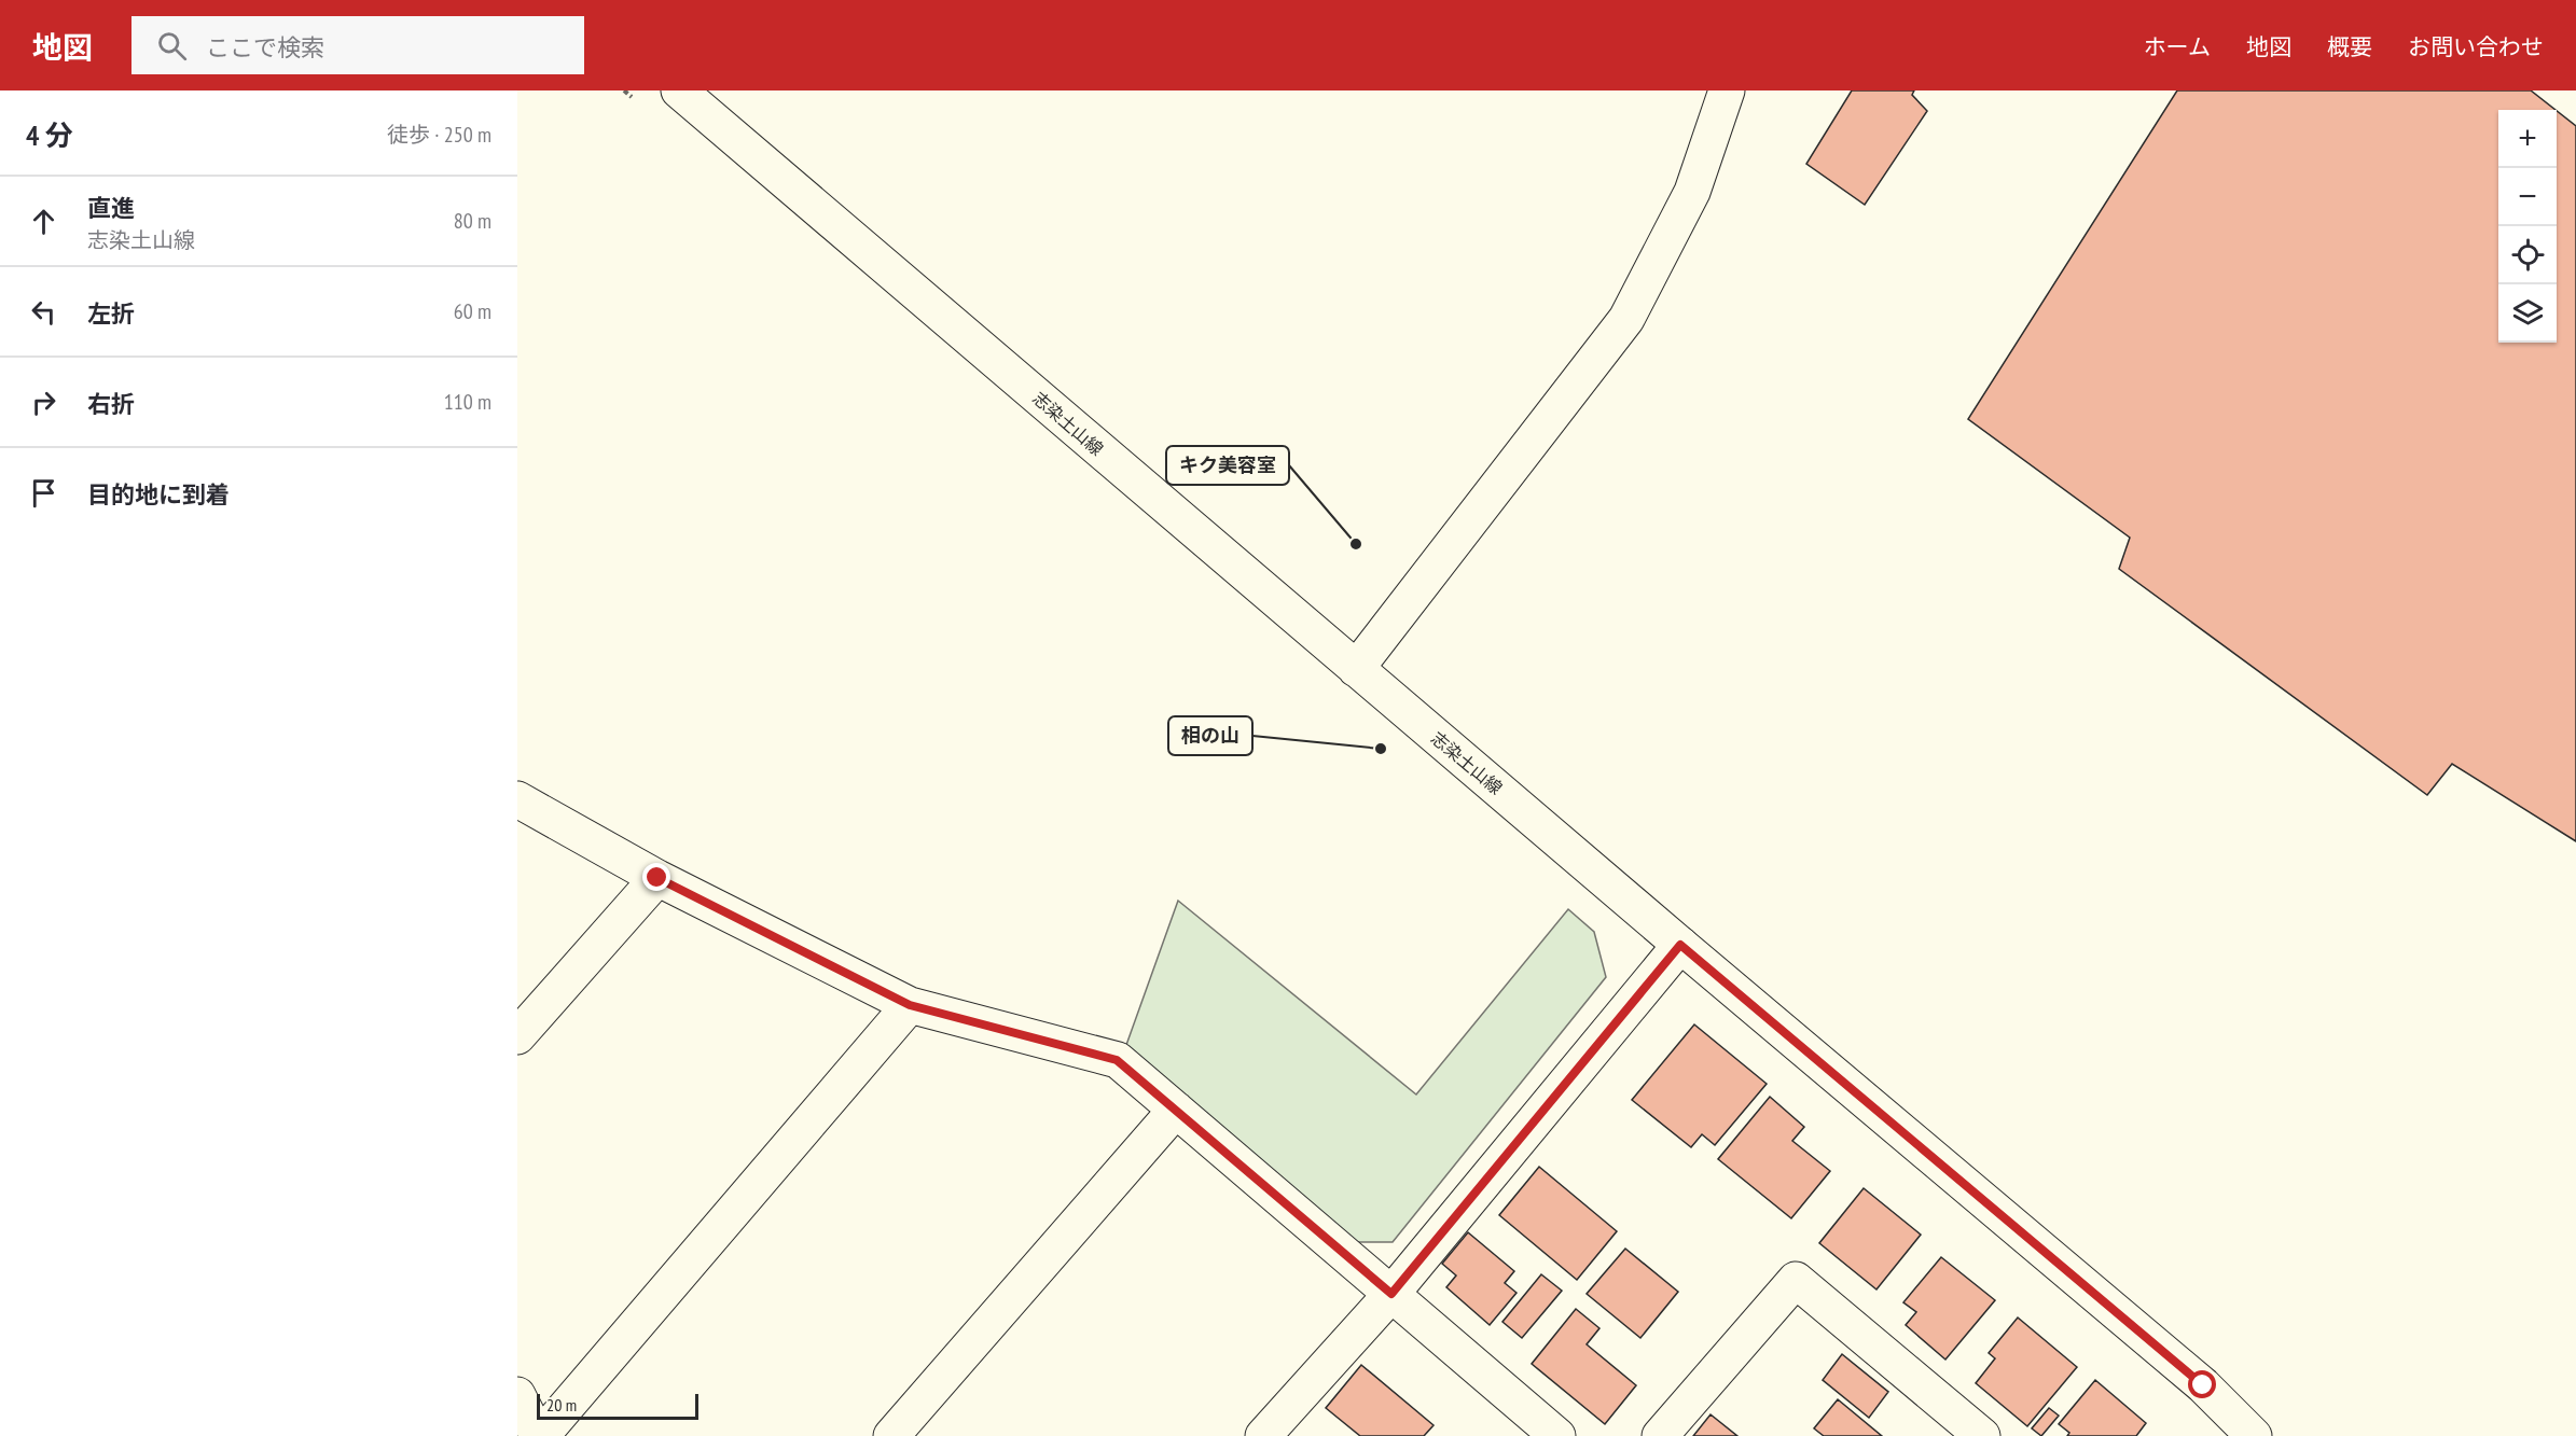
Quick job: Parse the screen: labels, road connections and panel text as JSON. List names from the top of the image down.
{
  "streets": {
    "street": ["志染土山線"]
  },
  "places": ["キク美容室", "相の山"],
  "scale_bar": "20 m",
  "page": {
    "header": "地図",
    "search": "ここで検索",
    "nav": [
      "ホーム",
      "地図",
      "概要",
      "お問い合わせ"
    ],
    "heading": ["4 分", "徒歩 · 250 m"],
    "map_buttons": ["+", "−"],
    "list": [
      ["直進", "志染土山線", "80 m"],
      ["左折", "60 m"],
      ["右折", "110 m"],
      "目的地に到着"
    ],
    "scale": "20 m"
  }
}
